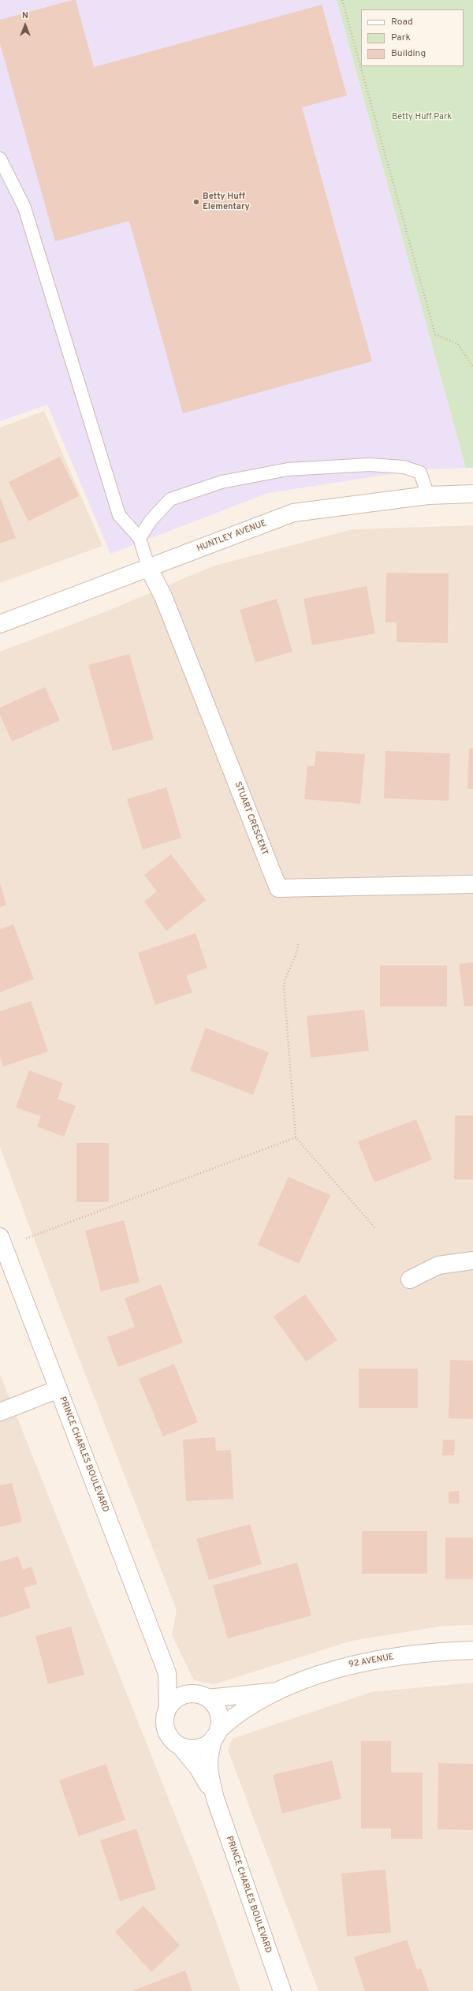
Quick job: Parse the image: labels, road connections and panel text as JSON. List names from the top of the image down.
{
  "streets": {
    "street": [
      "HUNTLEY AVENUE",
      "STUART CRESCENT",
      "PRINCE CHARLES BOULEVARD",
      "92 AVENUE"
    ]
  },
  "crossings": [
    ["HUNTLEY AVENUE", "STUART CRESCENT"],
    ["PRINCE CHARLES BOULEVARD", "92 AVENUE"]
  ],
  "parks": ["Betty Huff Park"],
  "places": ["Betty Huff Elementary"],
  "legend": ["Road", "Park", "Building"],
  "north": "top"
}
